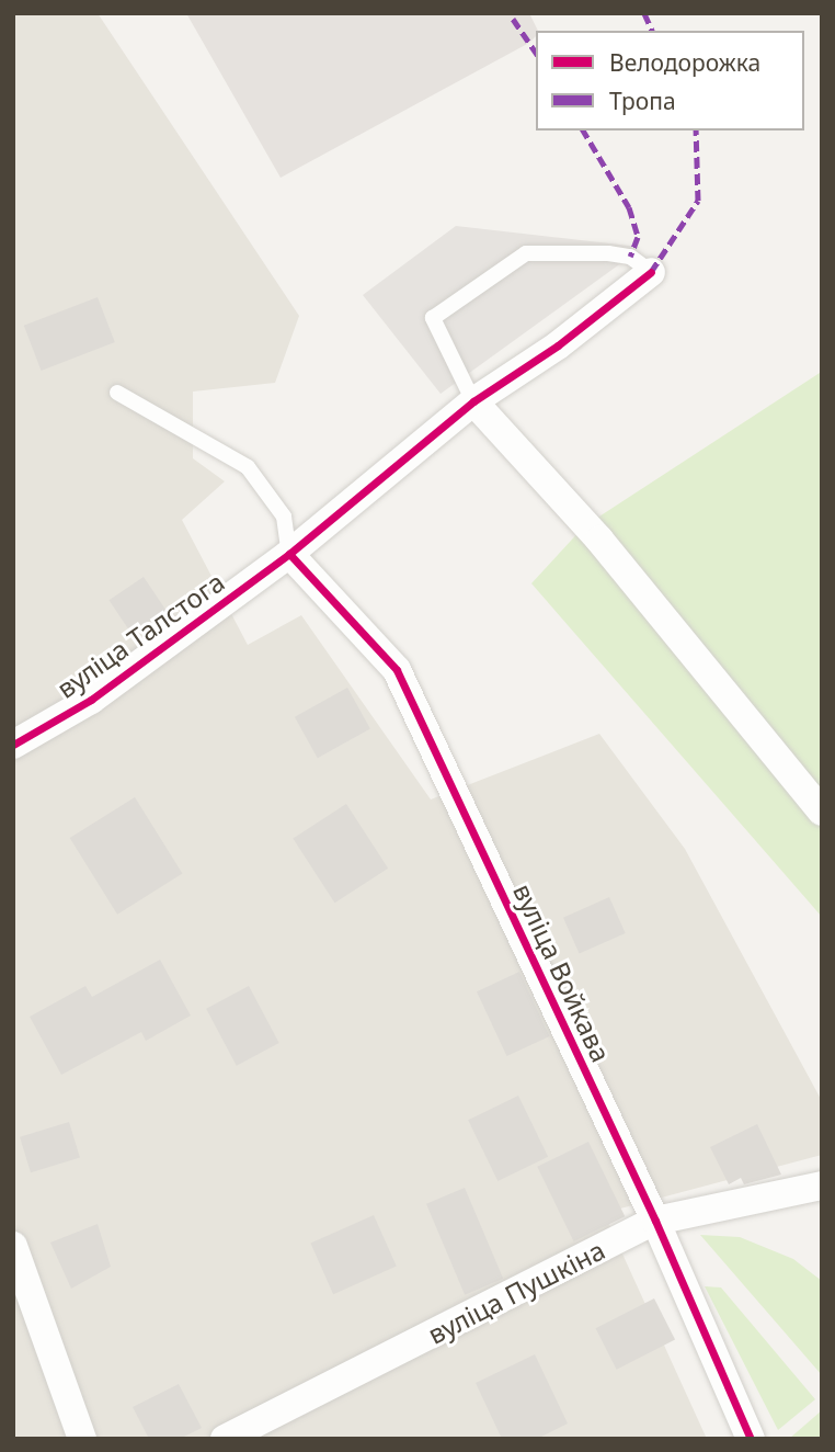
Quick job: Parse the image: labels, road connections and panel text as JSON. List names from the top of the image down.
{
  "streets": {
    "street": ["вуліца Талстога", "вуліца Войкава", "вуліца Пушкіна"]
  },
  "crossings": [
    ["вуліца Талстога", "вуліца Войкава"],
    ["вуліца Войкава", "вуліца Пушкіна"]
  ],
  "legend": ["Велодорожка", "Тропа"]
}
